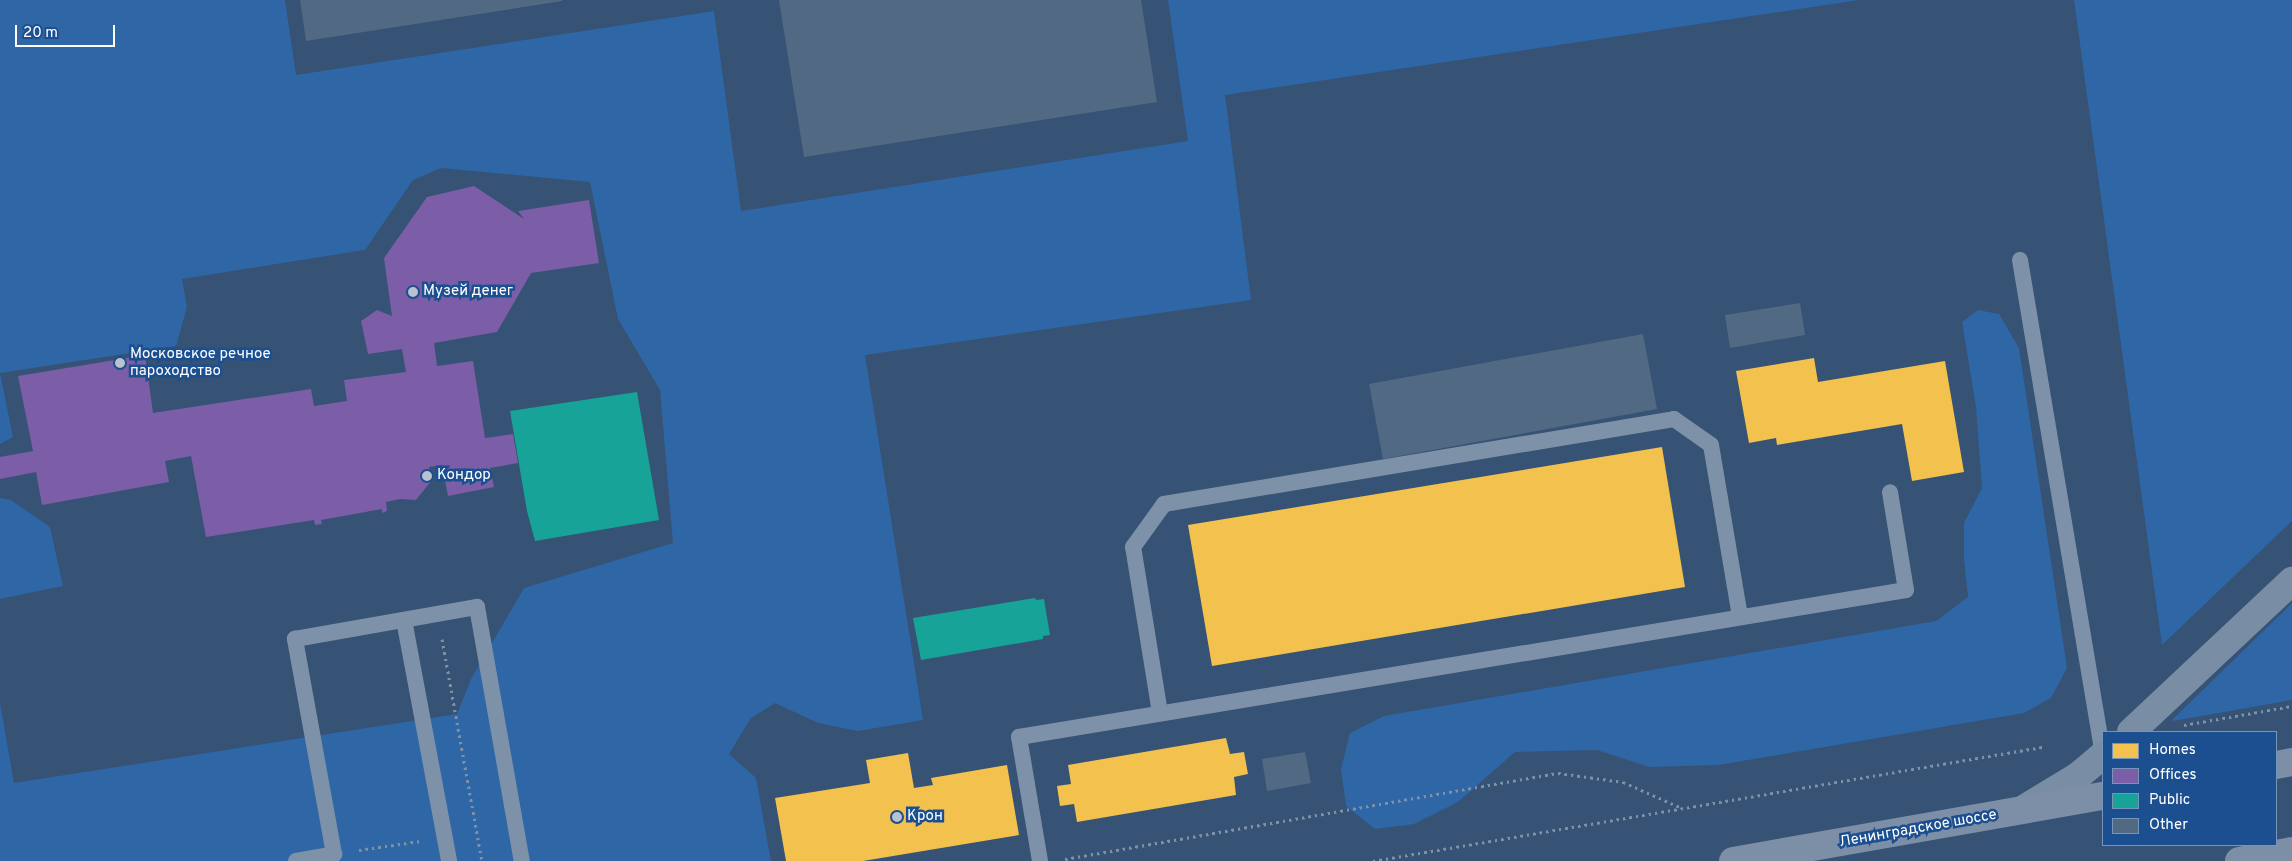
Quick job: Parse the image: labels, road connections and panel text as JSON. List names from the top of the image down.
{
  "streets": {
    "main road": ["Ленинградское шоссе"]
  },
  "places": [
    "Музей денег",
    "Московское речное пароходство",
    "Кондор",
    "Крон"
  ],
  "legend": [
    "Homes",
    "Offices",
    "Public",
    "Other"
  ],
  "scale_bar": "20 m"
}
